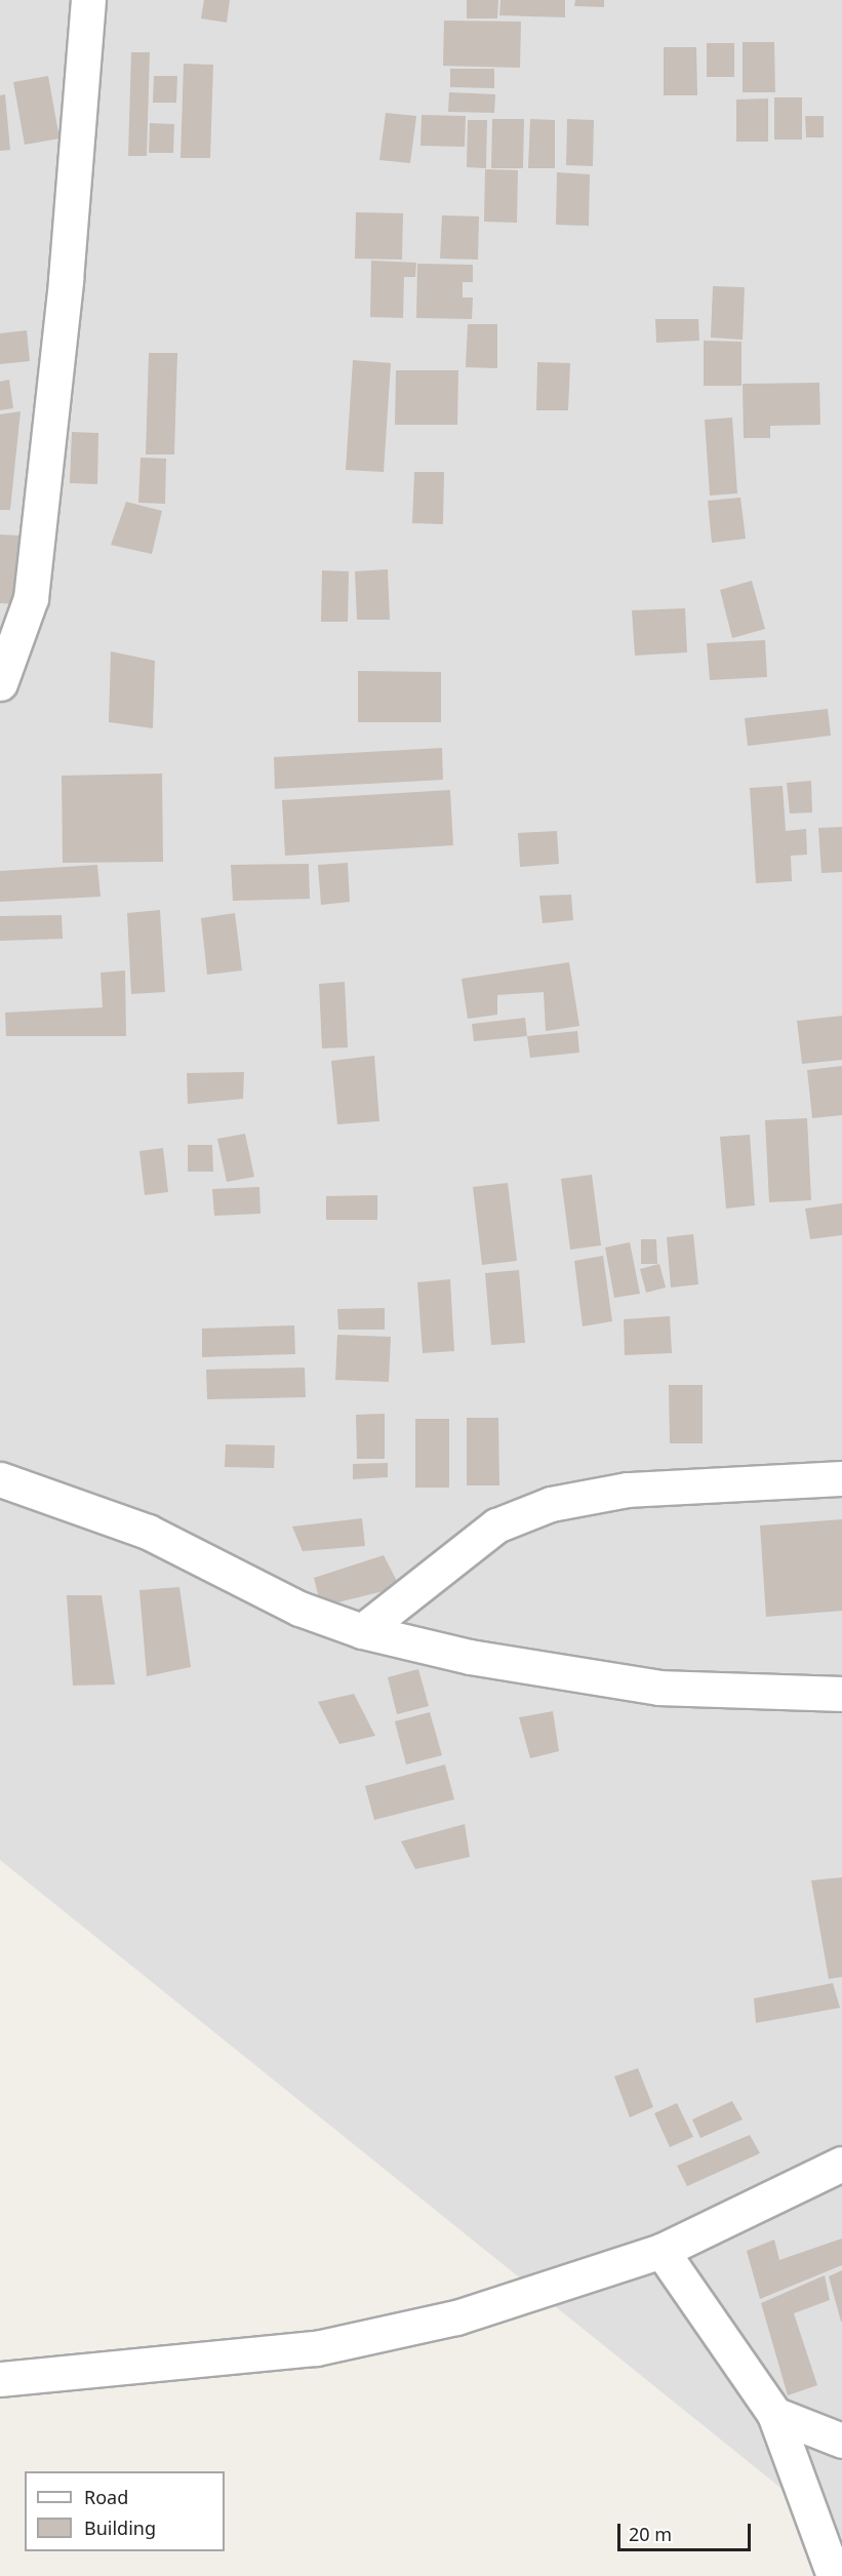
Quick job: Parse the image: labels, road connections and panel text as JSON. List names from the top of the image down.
{
  "legend": ["Road", "Building"],
  "scale_bar": "20 m"
}
